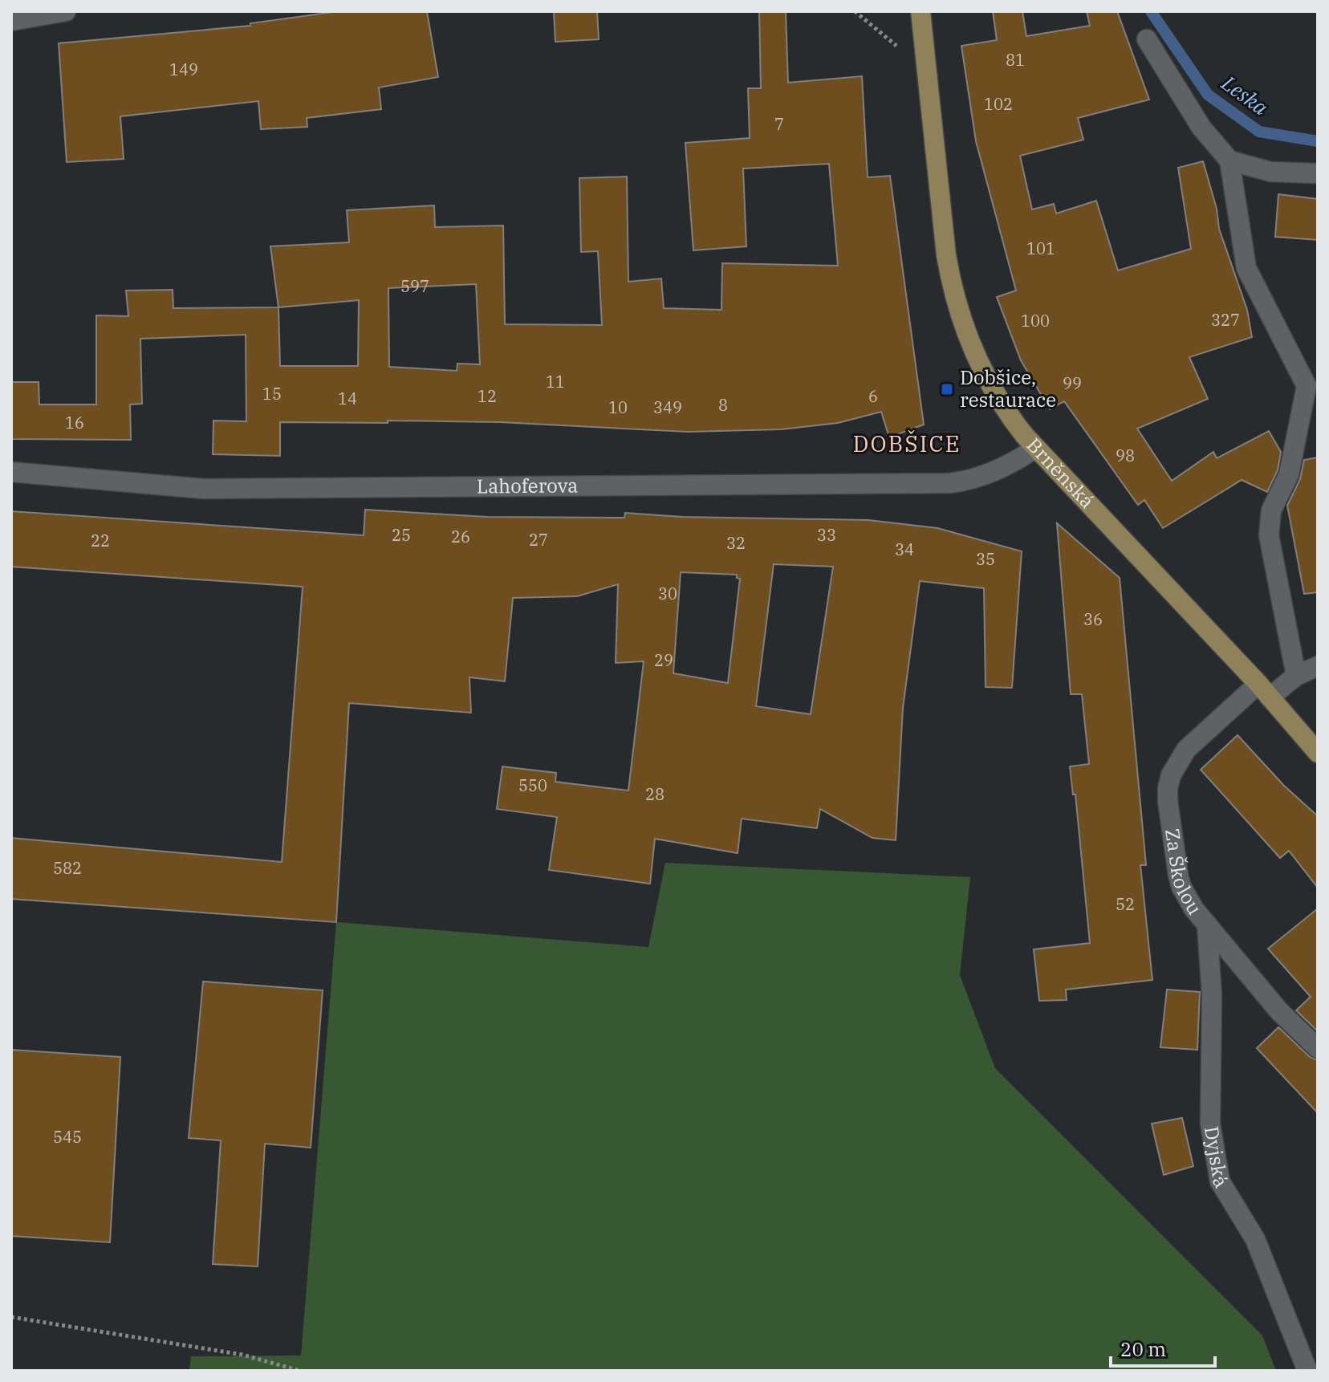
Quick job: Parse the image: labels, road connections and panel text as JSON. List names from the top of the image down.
{
  "streets": {
    "main road": ["Brněnská"],
    "street": ["Lahoferova", "Za Školou", "Dyjská"]
  },
  "crossings": [
    ["Brněnská", "Lahoferova"],
    ["Brněnská", "Za Školou"],
    ["Za Školou", "Dyjská"]
  ],
  "districts": ["DOBŠICE"],
  "water": ["Leska"],
  "places": {
    "transit": ["Dobšice, restaurace"]
  },
  "house_numbers": [
    "81",
    "149",
    "102",
    "7",
    "101",
    "597",
    "327",
    "100",
    "11",
    "99",
    "15",
    "12",
    "6",
    "14",
    "8",
    "10",
    "349",
    "16",
    "98",
    "25",
    "33",
    "26",
    "27",
    "22",
    "32",
    "34",
    "35",
    "30",
    "36",
    "29",
    "550",
    "28",
    "582",
    "52",
    "545"
  ],
  "scale_bar": "20 m"
}
